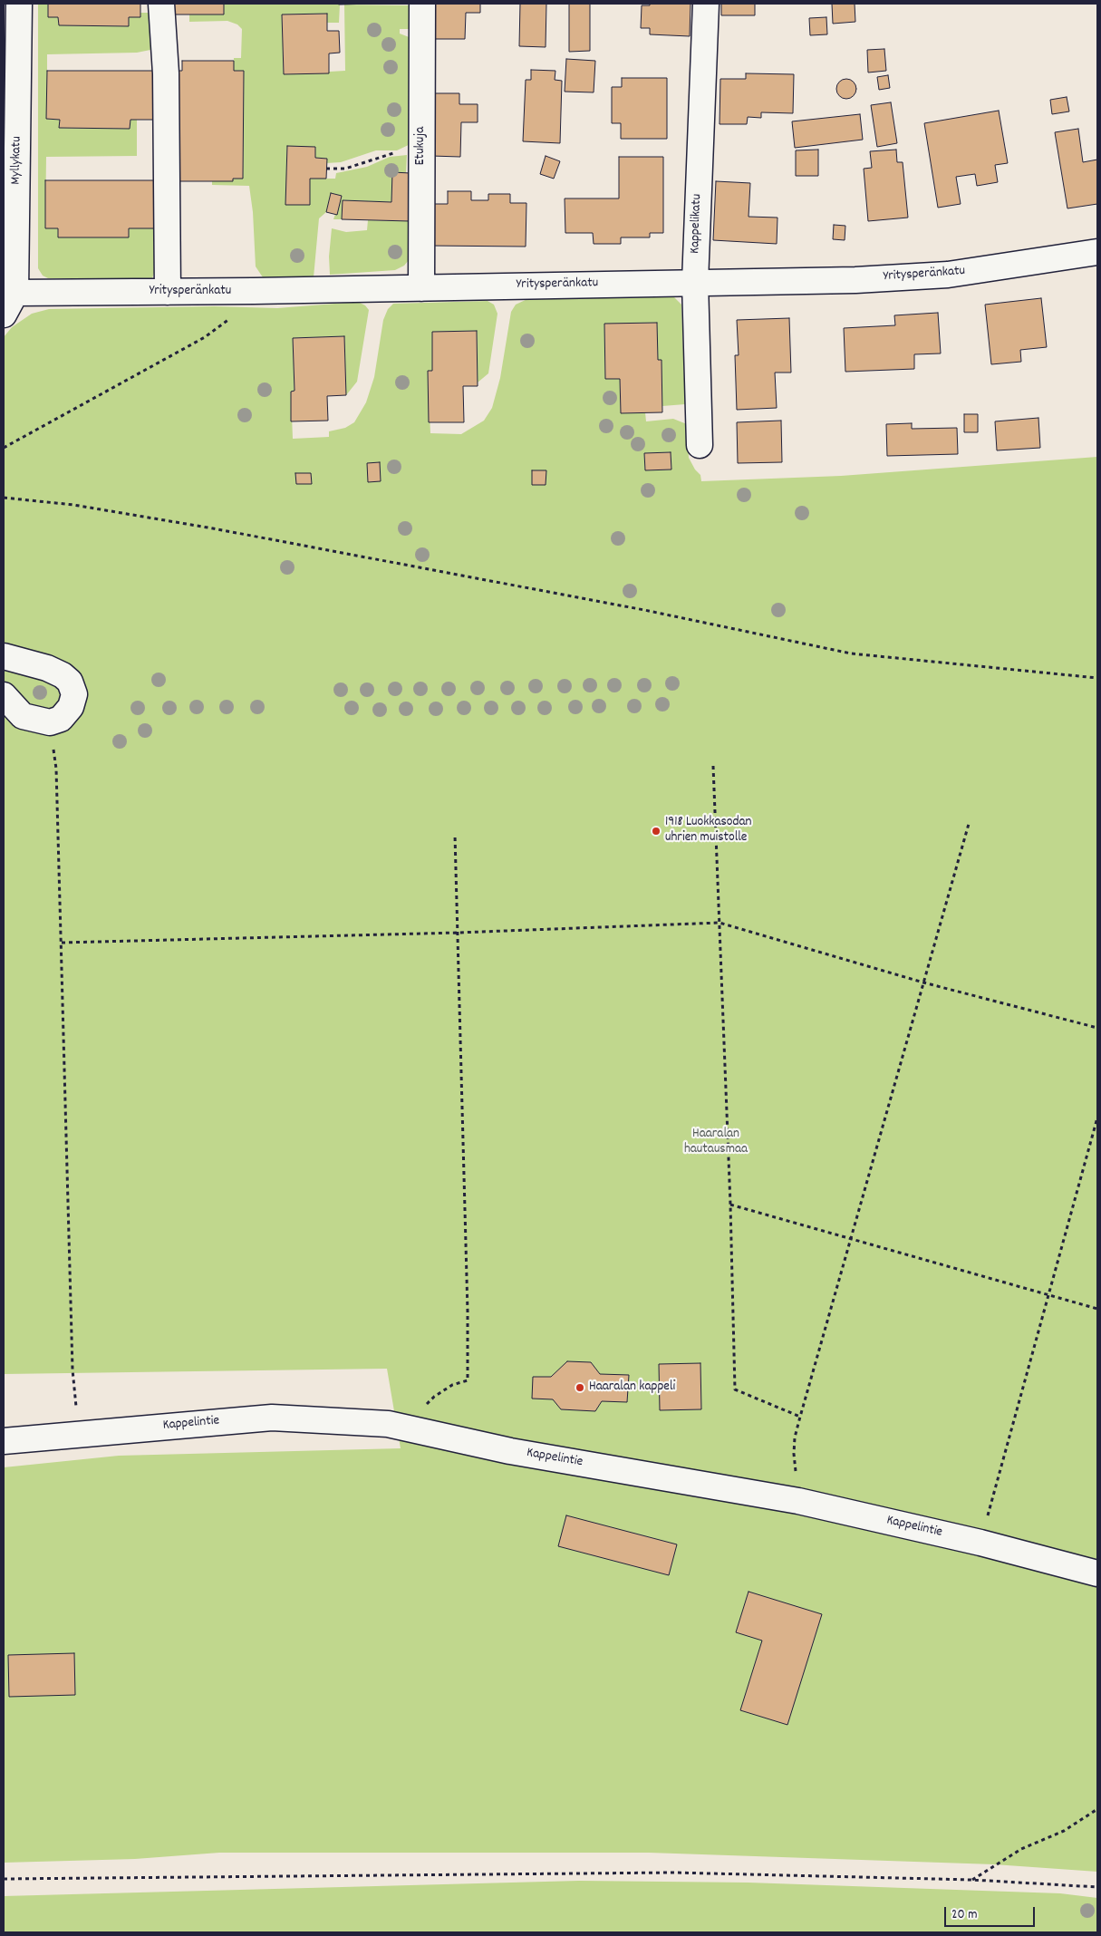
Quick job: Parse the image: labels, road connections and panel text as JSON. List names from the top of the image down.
{
  "streets": {
    "street": [
      "Etukuja",
      "Myllykatu",
      "Kappelikatu",
      "Yritysperänkatu",
      "Kappelintie"
    ]
  },
  "crossings": [
    ["Etukuja", "Yritysperänkatu"],
    ["Myllykatu", "Yritysperänkatu"],
    ["Kappelikatu", "Yritysperänkatu"]
  ],
  "parks": ["Haaralan hautausmaa"],
  "places": ["1918 Luokkasodan uhrien muistolle", "Haaralan kappeli"],
  "scale_bar": "20 m"
}
